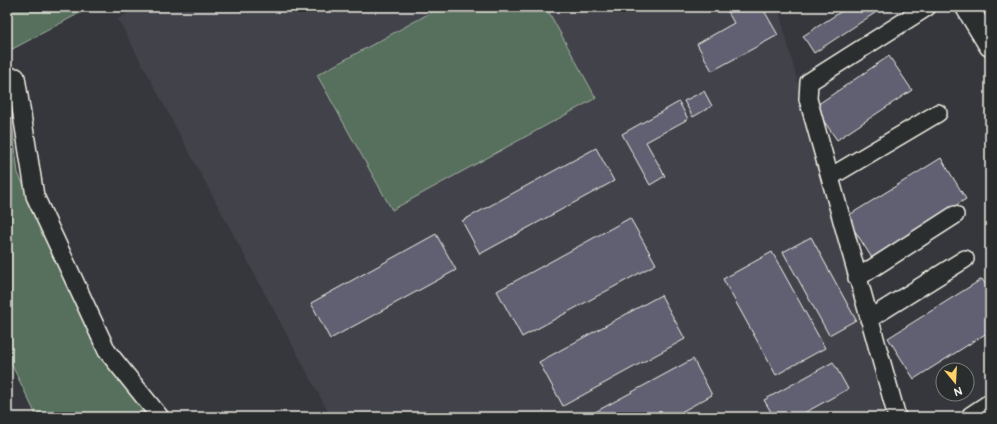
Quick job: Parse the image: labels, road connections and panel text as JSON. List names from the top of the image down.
{
  "north": "bottom"
}
